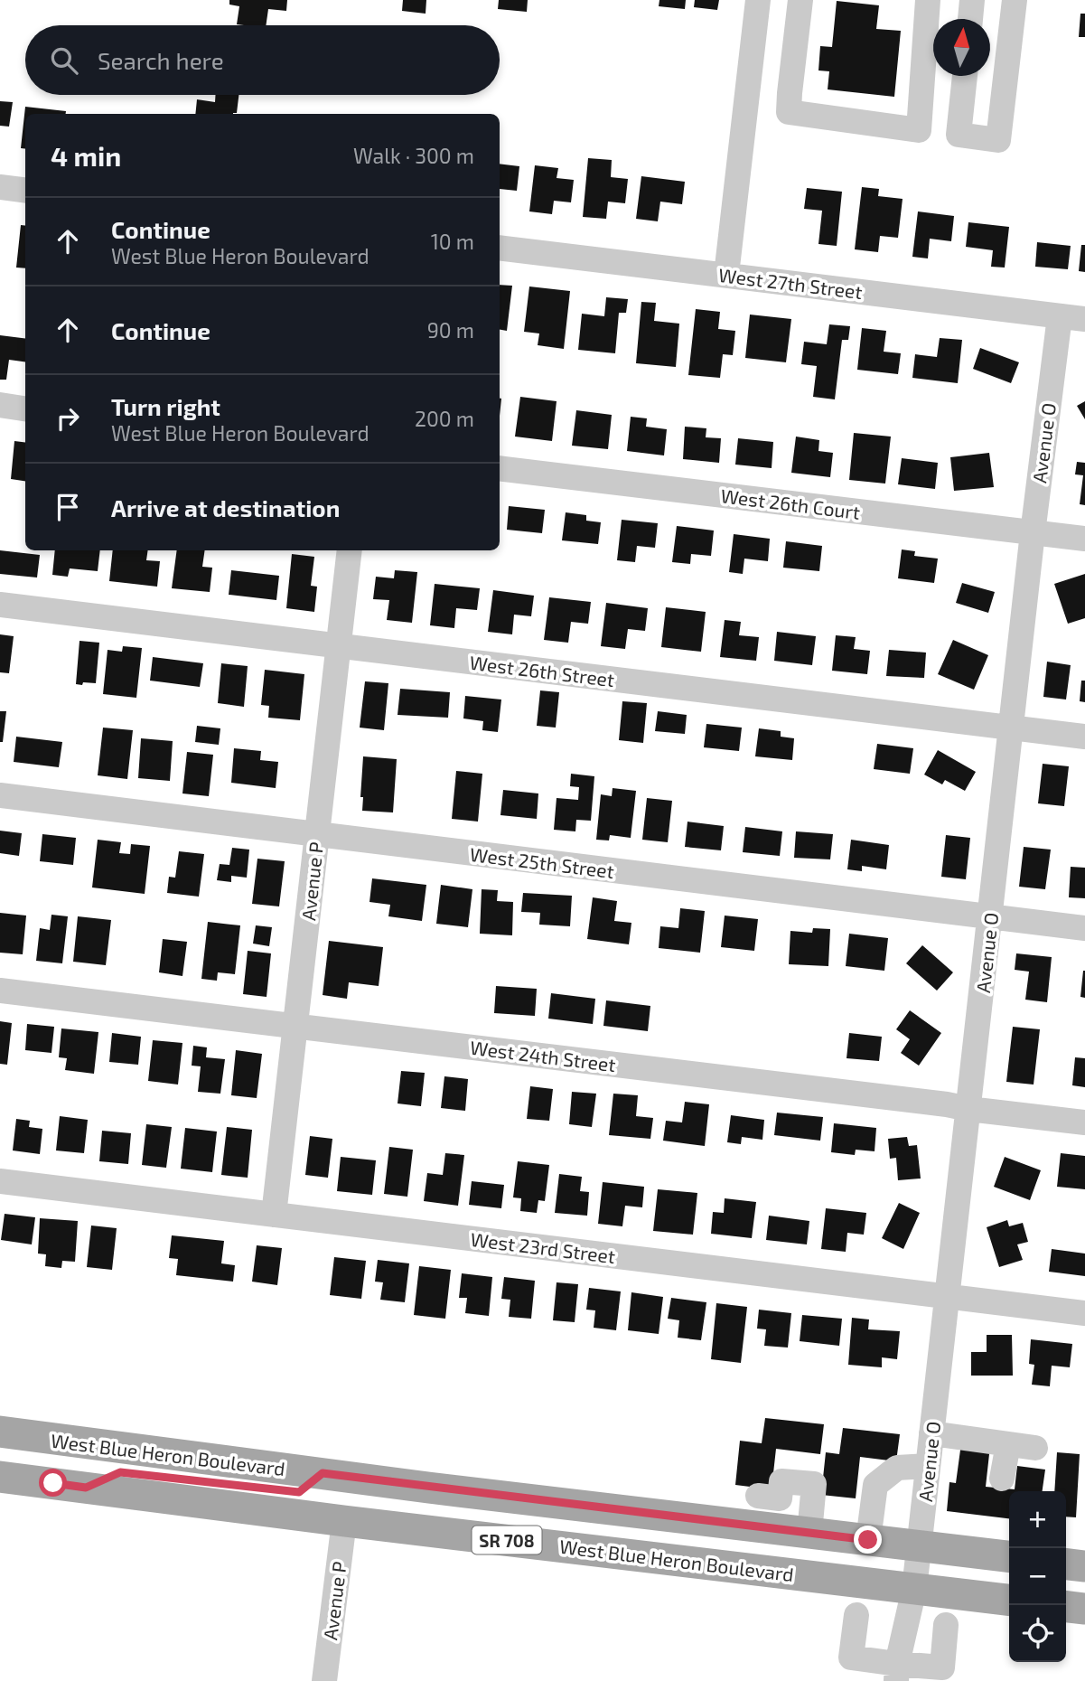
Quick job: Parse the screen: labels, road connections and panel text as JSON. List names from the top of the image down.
{
  "streets": {
    "main road": ["West Blue Heron Boulevard", "SR 708"],
    "street": [
      "West 27th Street",
      "Avenue O",
      "West 26th Court",
      "West 26th Street",
      "West 25th Street",
      "Avenue P",
      "West 24th Street",
      "West 23rd Street"
    ]
  },
  "crossings": [
    ["West 27th Street", "Avenue O"],
    ["Avenue O", "West 26th Court"],
    ["Avenue O", "West 26th Street"],
    ["Avenue O", "West 25th Street"],
    ["Avenue O", "West 24th Street"],
    ["Avenue O", "West 23rd Street"],
    ["Avenue O", "West Blue Heron Boulevard"],
    ["West 26th Street", "Avenue P"],
    ["West 25th Street", "Avenue P"],
    ["Avenue P", "West 24th Street"],
    ["Avenue P", "West 23rd Street"],
    ["Avenue P", "West Blue Heron Boulevard"]
  ],
  "north": "top",
  "page": {
    "search": "Search here",
    "heading": ["4 min", "Walk · 300 m"],
    "list": [
      ["Continue", "West Blue Heron Boulevard", "10 m"],
      ["Continue", "90 m"],
      ["Turn right", "West Blue Heron Boulevard", "200 m"],
      "Arrive at destination"
    ],
    "map_buttons": ["+", "−"]
  }
}
